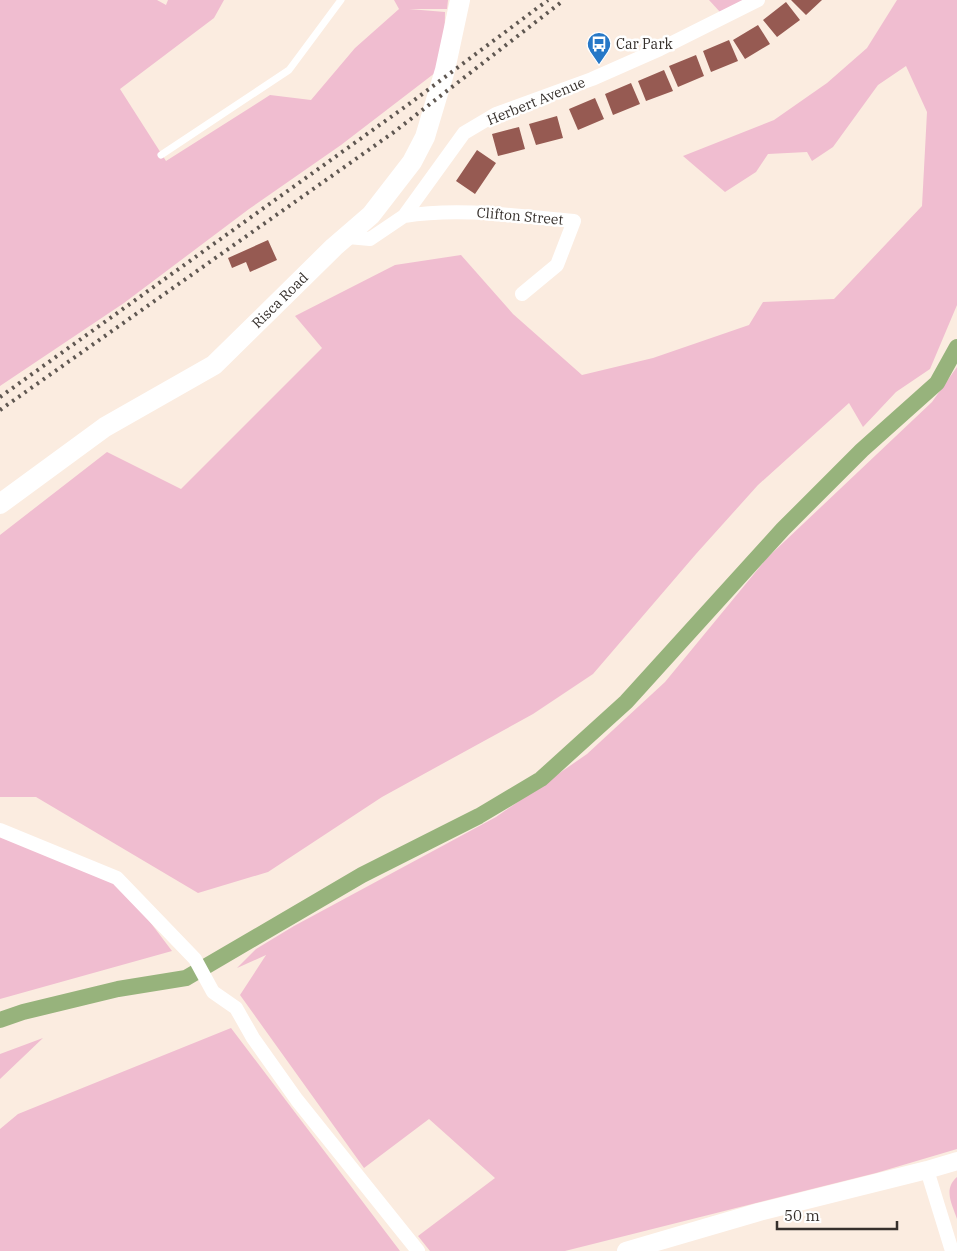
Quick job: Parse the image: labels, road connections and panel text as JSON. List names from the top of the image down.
{
  "streets": {
    "main road": ["Risca Road"],
    "street": ["Herbert Avenue", "Clifton Street"]
  },
  "crossings": [
    ["Herbert Avenue", "Clifton Street"],
    ["Herbert Avenue", "Risca Road"]
  ],
  "places": {
    "bus stop": ["Car Park"]
  },
  "scale_bar": "50 m"
}
